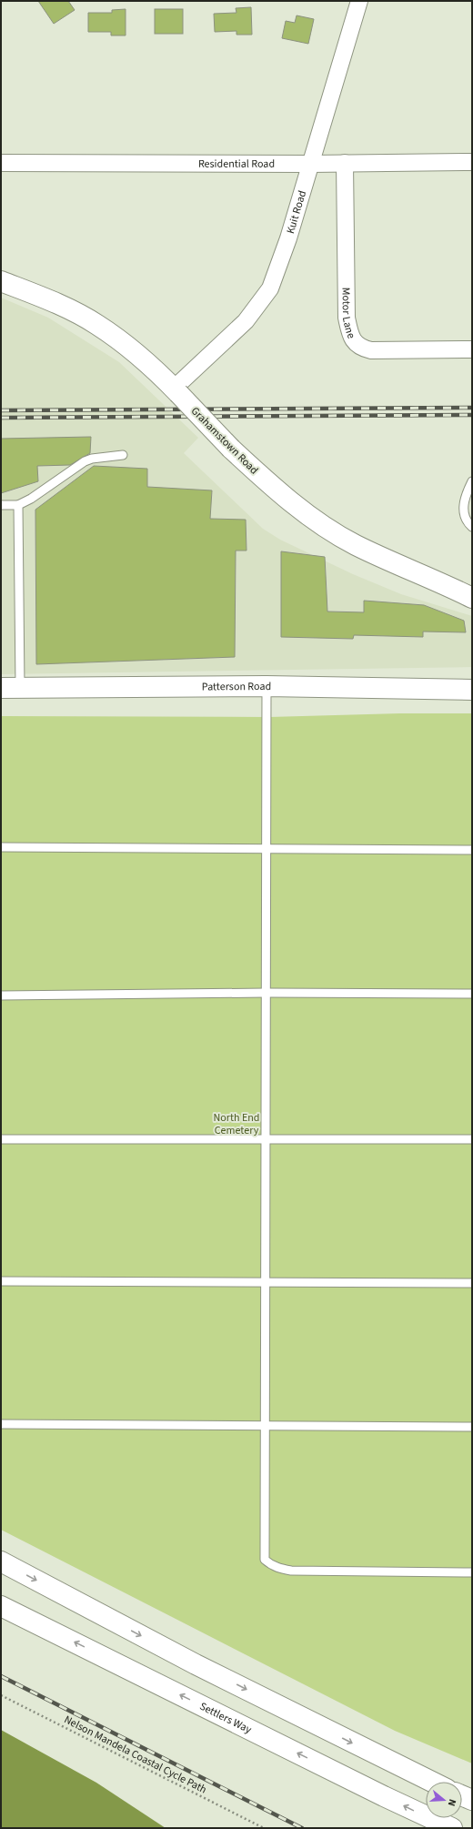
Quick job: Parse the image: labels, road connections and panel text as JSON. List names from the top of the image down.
{
  "streets": {
    "main road": ["Grahamstown Road", "Patterson Road", "Settlers Way"],
    "street": ["Residential Road", "Kuit Road", "Motor Lane"],
    "path": ["Nelson Mandela Coastal Cycle Path"]
  },
  "crossings": [
    ["Residential Road", "Kuit Road"],
    ["Residential Road", "Motor Lane"],
    ["Kuit Road", "Grahamstown Road"]
  ],
  "parks": ["North End Cemetery"],
  "north": "right"
}
